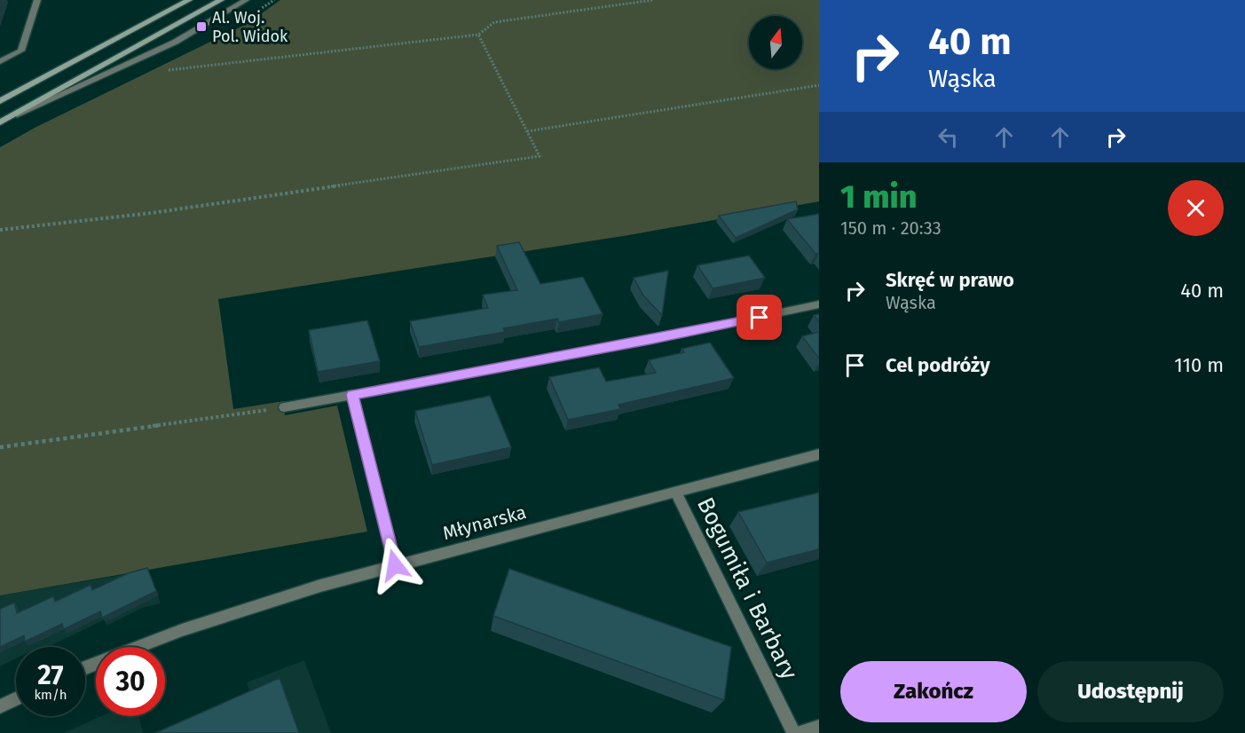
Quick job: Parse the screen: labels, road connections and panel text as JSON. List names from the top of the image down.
{
  "streets": {
    "street": ["Młynarska", "Bogumiła i Barbary"]
  },
  "crossings": [
    ["Młynarska", "Bogumiła i Barbary"]
  ],
  "places": {
    "transit": ["Al. Woj. Pol. Widok"]
  },
  "north": "top",
  "page": {
    "turn": ["40 m", "Wąska"],
    "heading": ["1 min", "150 m · 20:33"],
    "list": [
      {
        "name": "Skręć w prawo",
        "note": "Wąska",
        "value": "40 m"
      },
      {
        "name": "Cel podróży",
        "value": "110 m"
      }
    ],
    "speed": "27 km/h",
    "limit": "30",
    "buttons": ["Zakończ", "Udostępnij"]
  }
}
